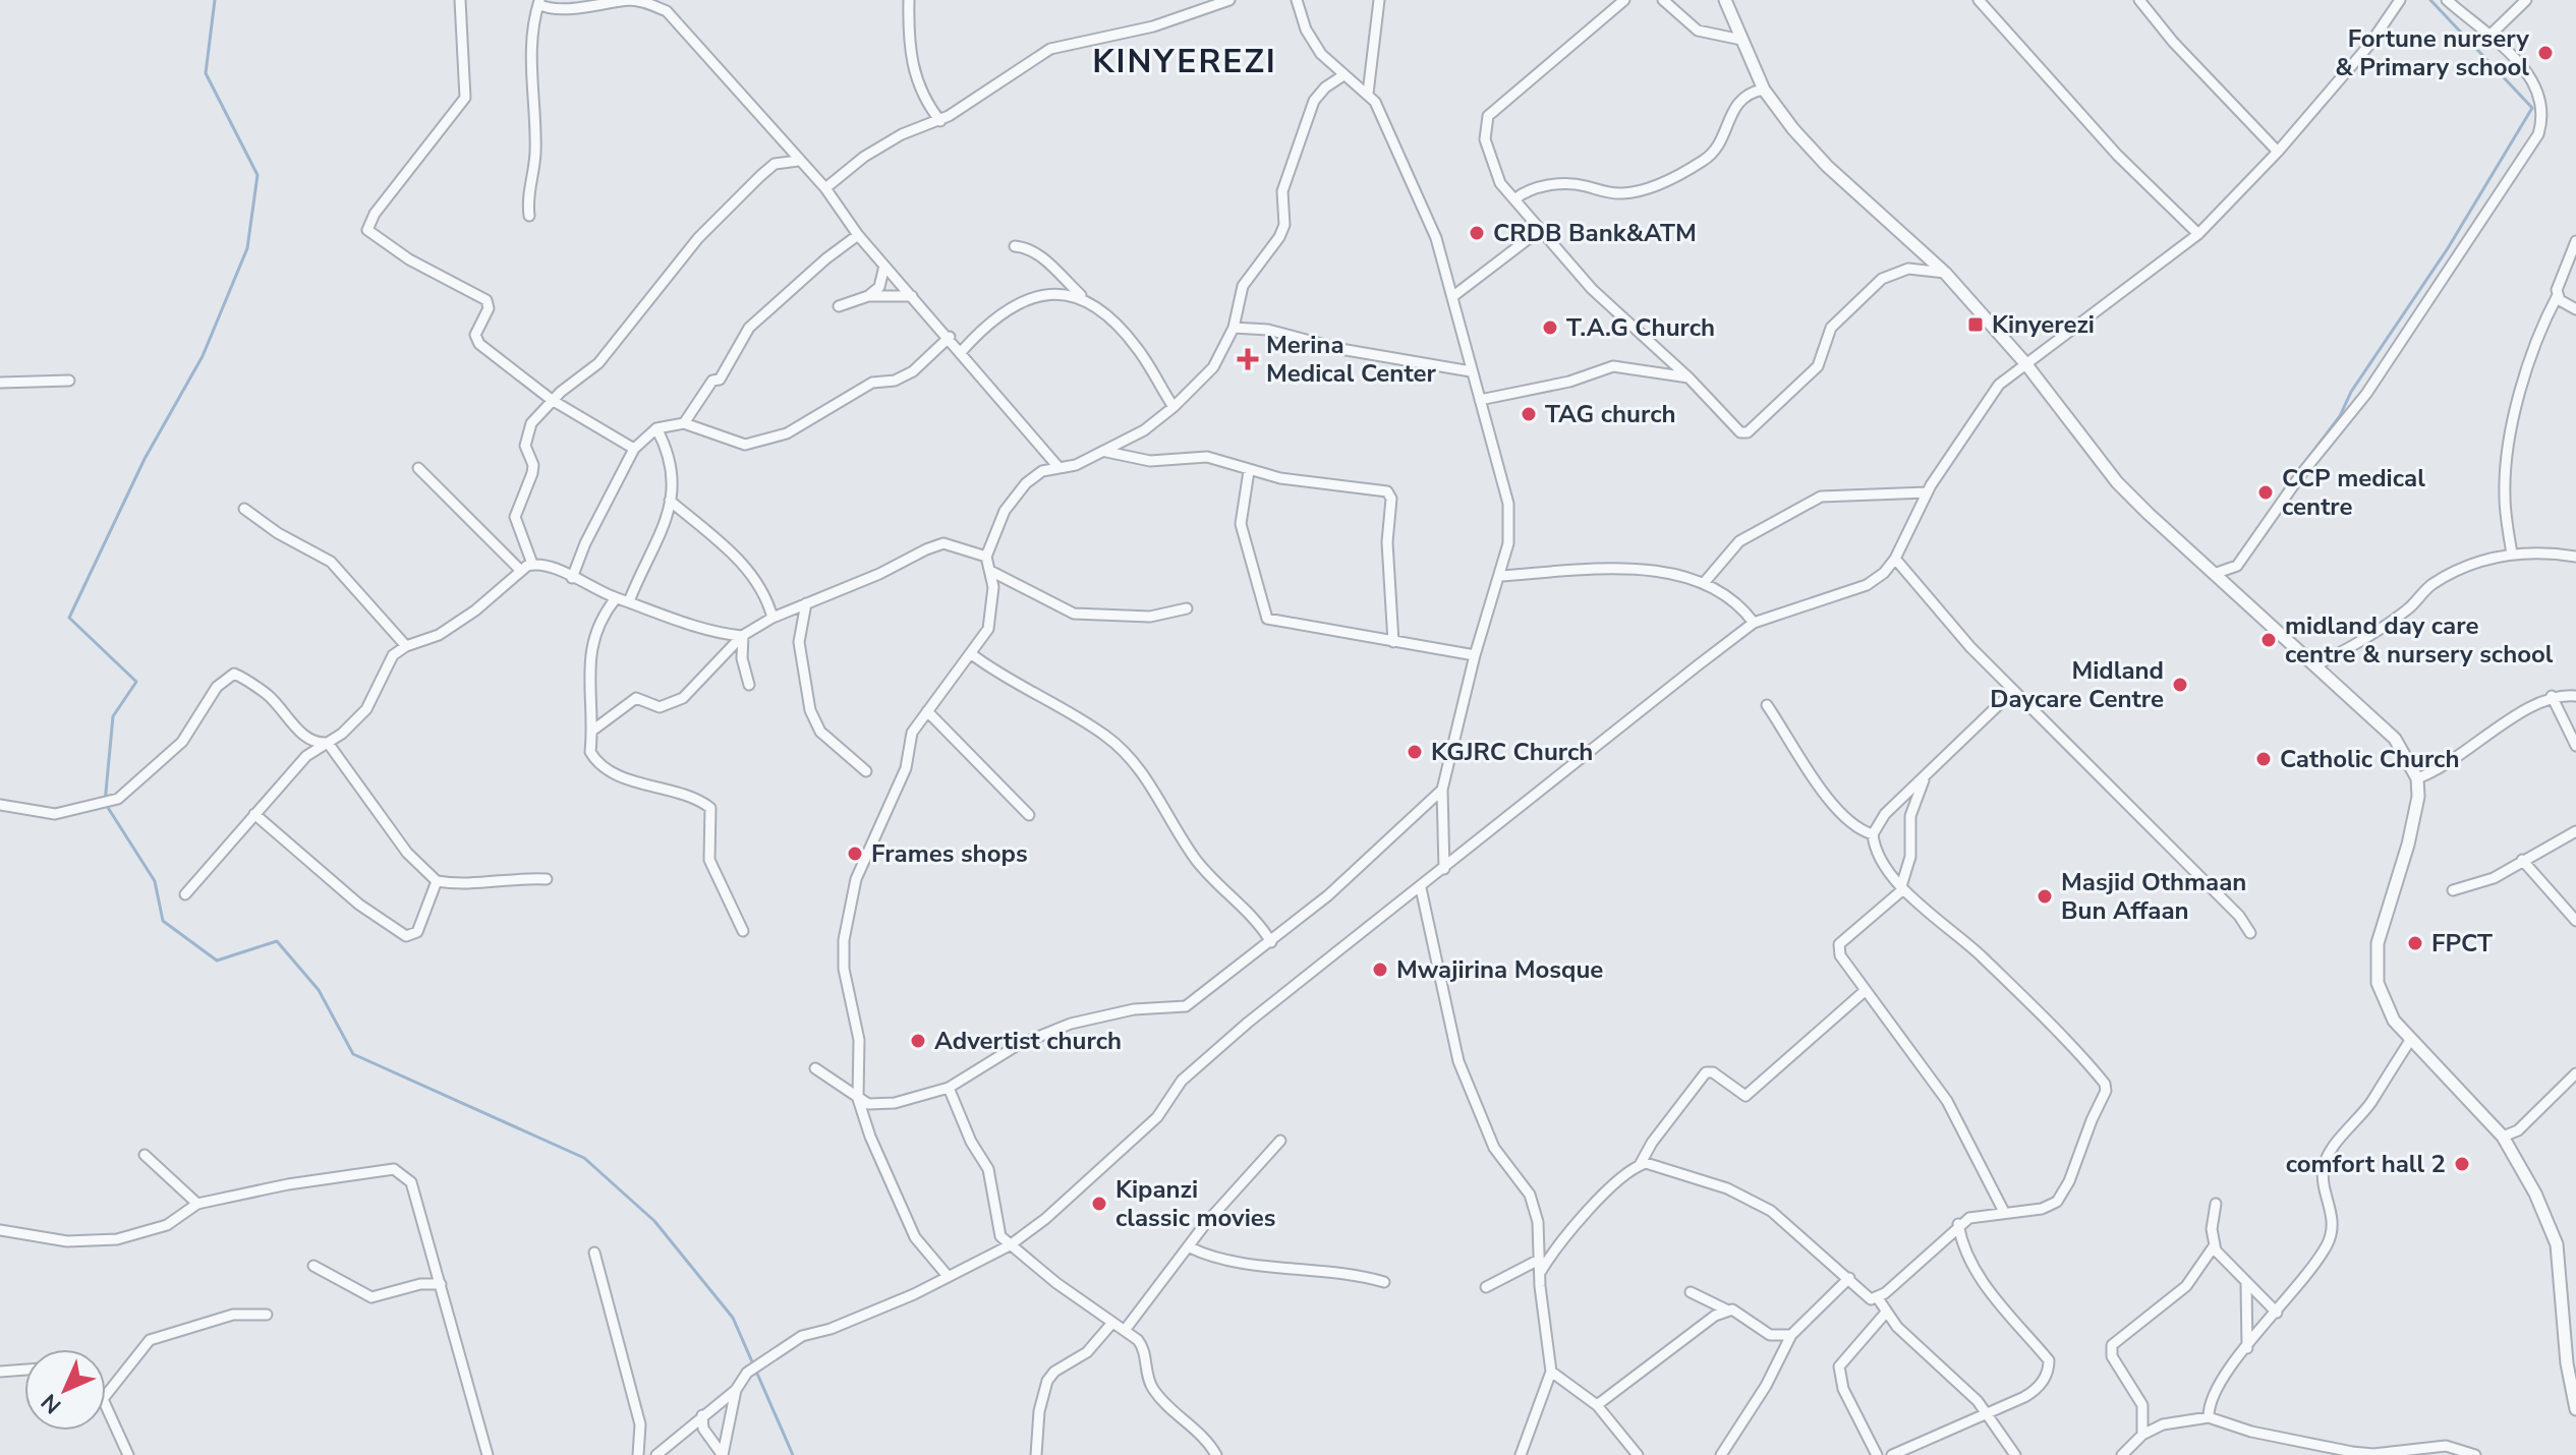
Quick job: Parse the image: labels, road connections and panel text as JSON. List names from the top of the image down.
{
  "districts": ["KINYEREZI"],
  "places": {
    "other": [
      "Fortune nursery & Primary school",
      "CRDB Bank&ATM",
      "T.A.G Church",
      "TAG church",
      "CCP medical centre",
      "midland day care centre & nursery school",
      "Midland Daycare Centre",
      "KGJRC Church",
      "Catholic Church",
      "Frames shops",
      "Masjid Othmaan Bun Affaan",
      "FPCT",
      "Mwajirina Mosque",
      "Advertist church",
      "comfort hall 2",
      "Kipanzi classic movies"
    ],
    "transit": ["Kinyerezi"],
    "health": ["Merina Medical Center"]
  },
  "north": "bottom left"
}
